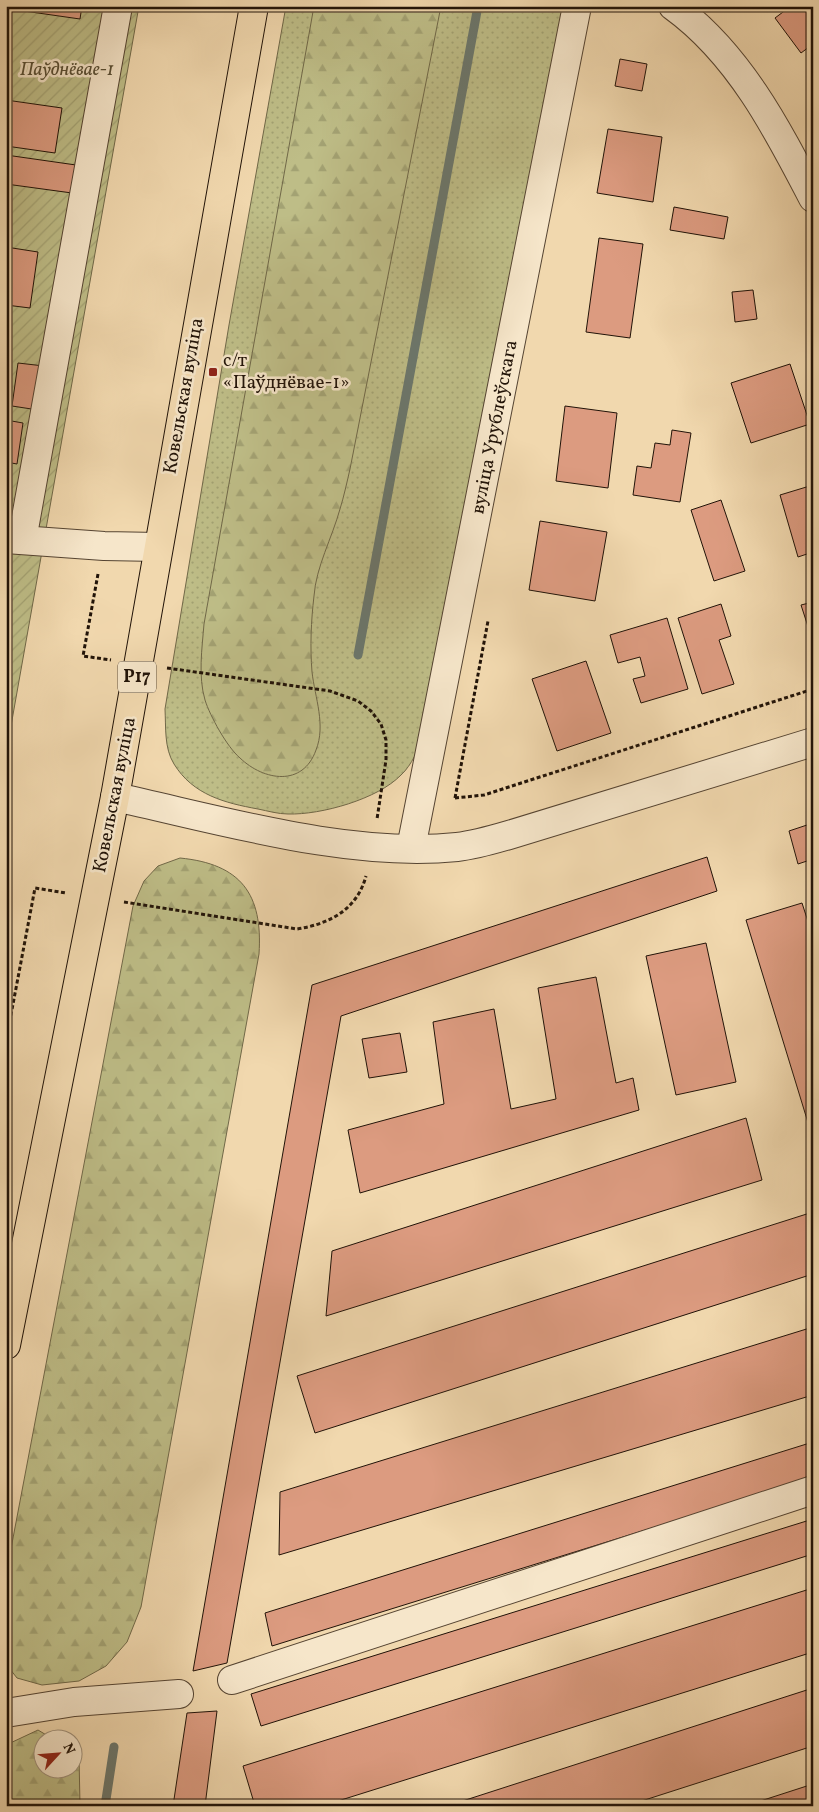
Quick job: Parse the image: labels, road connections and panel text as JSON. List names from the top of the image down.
{
  "streets": {
    "highway": ["Ковельская вуліца", "Р17"],
    "street": ["вуліца Урублеўскага"]
  },
  "parks": ["Паўднёвае-1"],
  "places": {
    "transit": ["с/т «Паўднёвае-1»"]
  },
  "north": "top right"
}
